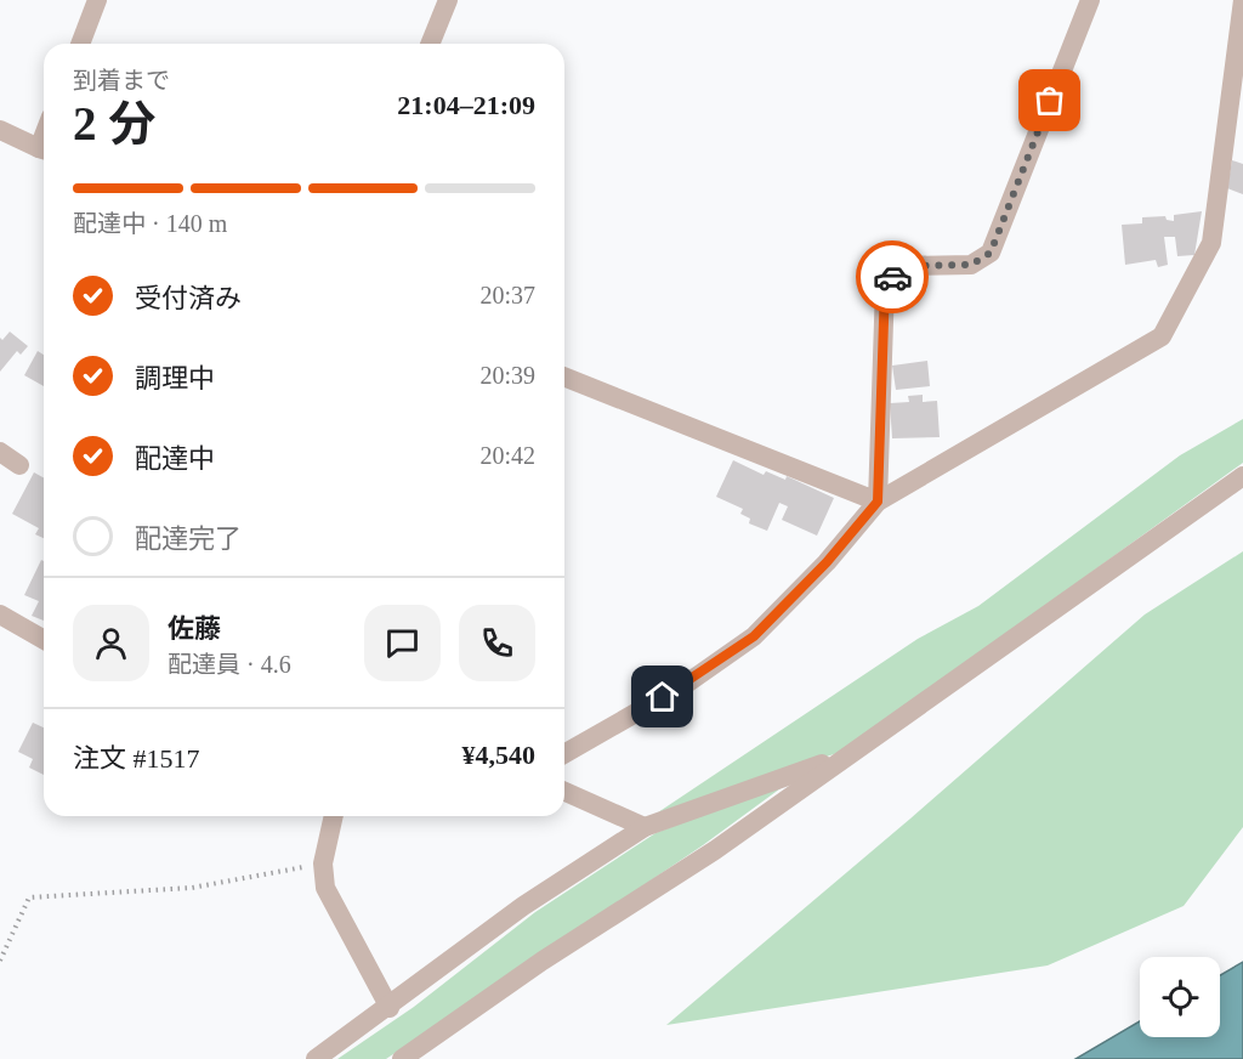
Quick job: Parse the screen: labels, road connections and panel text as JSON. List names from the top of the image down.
{
  "page": {
    "heading": ["2 分", "到着まで", "21:04–21:09"],
    "panel": [
      "佐藤",
      "配達員 · 4.6",
      "注文 #1517",
      "¥4,540"
    ],
    "bar": "配達中 · 140 m",
    "list": [
      ["受付済み", "20:37"],
      ["調理中", "20:39"],
      ["配達中", "20:42"],
      "配達完了"
    ]
  }
}
